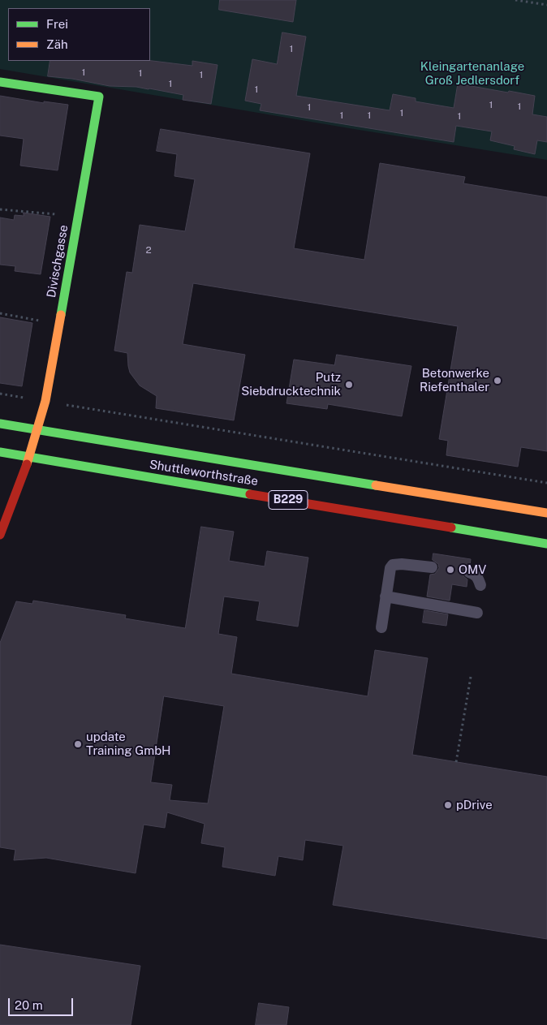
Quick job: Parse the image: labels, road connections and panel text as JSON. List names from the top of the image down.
{
  "streets": {
    "main road": ["Divischgasse", "Shuttleworthstraße", "B229"]
  },
  "crossings": [
    ["Divischgasse", "Shuttleworthstraße"]
  ],
  "parks": ["Kleingartenanlage Groß Jedlersdorf"],
  "places": [
    "Betonwerke Riefenthaler",
    "Putz Siebdrucktechnik",
    "OMV",
    "update Training GmbH",
    "pDrive"
  ],
  "house_numbers": [
    "1",
    "1",
    "1",
    "1",
    "1",
    "1",
    "1",
    "1",
    "1",
    "1",
    "1",
    "1",
    "1",
    "2"
  ],
  "legend": ["Frei", "Zäh"],
  "scale_bar": "20 m"
}
